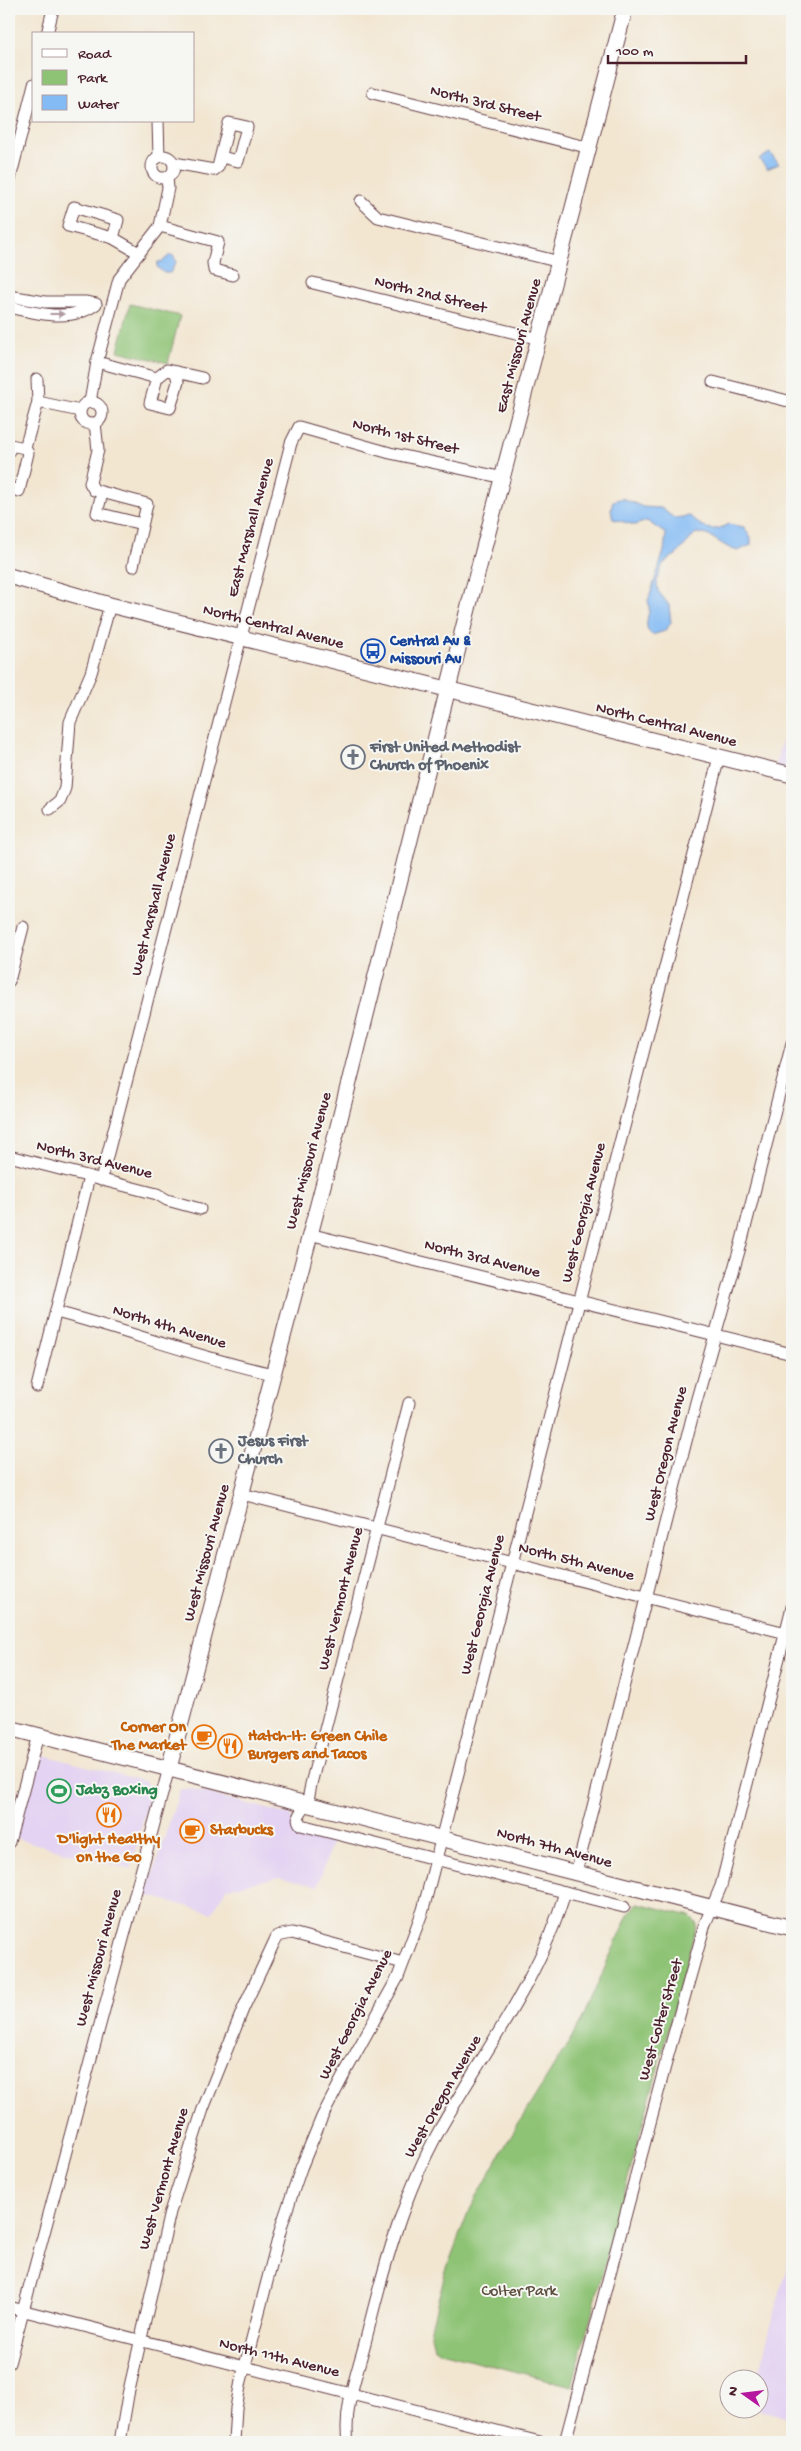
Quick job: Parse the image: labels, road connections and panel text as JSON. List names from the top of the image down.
{
  "streets": {
    "main road": [
      "East Missouri Avenue",
      "North Central Avenue",
      "West Missouri Avenue",
      "North 7th Avenue"
    ],
    "street": [
      "North 3rd Street",
      "North 2nd Street",
      "North 1st Street",
      "East Marshall Avenue",
      "West Marshall Avenue",
      "North 3rd Avenue",
      "West Georgia Avenue",
      "North 4th Avenue",
      "West Oregon Avenue",
      "North 5th Avenue",
      "West Vermont Avenue",
      "West Colter Street",
      "North 11th Avenue"
    ]
  },
  "crossings": [
    ["North 3rd Street", "East Missouri Avenue"],
    ["North 2nd Street", "East Missouri Avenue"],
    ["East Missouri Avenue", "North 1st Street"],
    ["East Missouri Avenue", "North Central Avenue"],
    ["East Missouri Avenue", "West Missouri Avenue"],
    ["North 1st Street", "East Marshall Avenue"],
    ["East Marshall Avenue", "North Central Avenue"],
    ["East Marshall Avenue", "West Marshall Avenue"],
    ["North Central Avenue", "West Marshall Avenue"],
    ["North Central Avenue", "West Missouri Avenue"],
    ["North Central Avenue", "West Georgia Avenue"],
    ["West Marshall Avenue", "North 3rd Avenue"],
    ["West Marshall Avenue", "North 4th Avenue"],
    ["North 3rd Avenue", "West Missouri Avenue"],
    ["North 3rd Avenue", "West Georgia Avenue"],
    ["North 3rd Avenue", "West Oregon Avenue"],
    ["West Missouri Avenue", "North 4th Avenue"],
    ["West Missouri Avenue", "North 5th Avenue"],
    ["West Missouri Avenue", "North 7th Avenue"],
    ["West Missouri Avenue", "North 11th Avenue"],
    ["West Georgia Avenue", "North 5th Avenue"],
    ["West Georgia Avenue", "West Vermont Avenue"],
    ["West Georgia Avenue", "North 7th Avenue"],
    ["West Georgia Avenue", "North 11th Avenue"],
    ["West Oregon Avenue", "North 5th Avenue"],
    ["West Oregon Avenue", "North 7th Avenue"],
    ["West Oregon Avenue", "North 11th Avenue"],
    ["North 5th Avenue", "West Vermont Avenue"],
    ["North 5th Avenue", "West Colter Street"],
    ["West Vermont Avenue", "North 7th Avenue"],
    ["West Vermont Avenue", "North 11th Avenue"],
    ["North 7th Avenue", "West Colter Street"]
  ],
  "parks": ["Colter Park"],
  "places": {
    "bus stop": ["Central Av & Missouri Av"],
    "church": ["First United Methodist Church of Phoenix", "Jesus First Church"],
    "cafe": ["Corner On The Market", "Starbucks"],
    "restaurant": ["Hatch-It: Green Chile Burgers and Tacos", "D'light Healthy on the Go"],
    "sports": ["Jabz Boxing"]
  },
  "legend": ["Road", "Park", "Water"],
  "scale_bar": "100 m",
  "north": "left"
}
